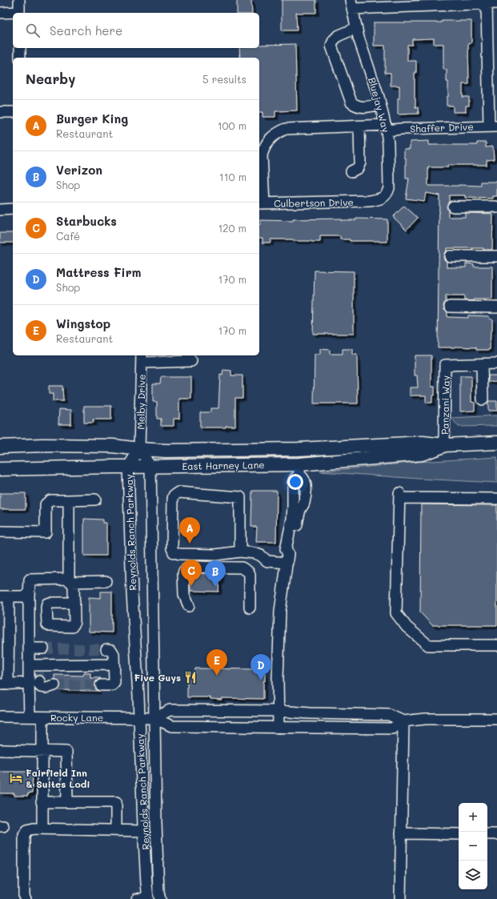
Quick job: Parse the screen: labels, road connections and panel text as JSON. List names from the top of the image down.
{
  "streets": {
    "main road": ["East Harney Lane"],
    "street": [
      "Bluejay Way",
      "Shaffer Drive",
      "Culbertson Drive",
      "Melby Drive",
      "Panzani Way",
      "Reynolds Ranch Parkway",
      "Rocky Lane"
    ]
  },
  "crossings": [
    ["Bluejay Way", "Shaffer Drive"],
    ["Bluejay Way", "Culbertson Drive"],
    ["Shaffer Drive", "Culbertson Drive"],
    ["Melby Drive", "East Harney Lane"],
    ["Melby Drive", "Reynolds Ranch Parkway"],
    ["Panzani Way", "East Harney Lane"],
    ["East Harney Lane", "Reynolds Ranch Parkway"],
    ["Reynolds Ranch Parkway", "Rocky Lane"]
  ],
  "places": {
    "restaurant": ["Five Guys"],
    "hotel": ["Fairfield Inn & Suites Lodi"]
  },
  "page": {
    "search": "Search here",
    "heading": ["Nearby", "5 results"],
    "list": [
      {
        "mark": "A",
        "name": "Burger King",
        "note": "Restaurant",
        "value": "100 m"
      },
      {
        "mark": "B",
        "name": "Verizon",
        "note": "Shop",
        "value": "110 m"
      },
      {
        "mark": "C",
        "name": "Starbucks",
        "note": "Café",
        "value": "120 m"
      },
      {
        "mark": "D",
        "name": "Mattress Firm",
        "note": "Shop",
        "value": "170 m"
      },
      {
        "mark": "E",
        "name": "Wingstop",
        "note": "Restaurant",
        "value": "170 m"
      }
    ],
    "pins": [
      "A",
      "C",
      "B",
      "E",
      "D"
    ],
    "map_buttons": ["+", "−"]
  }
}
